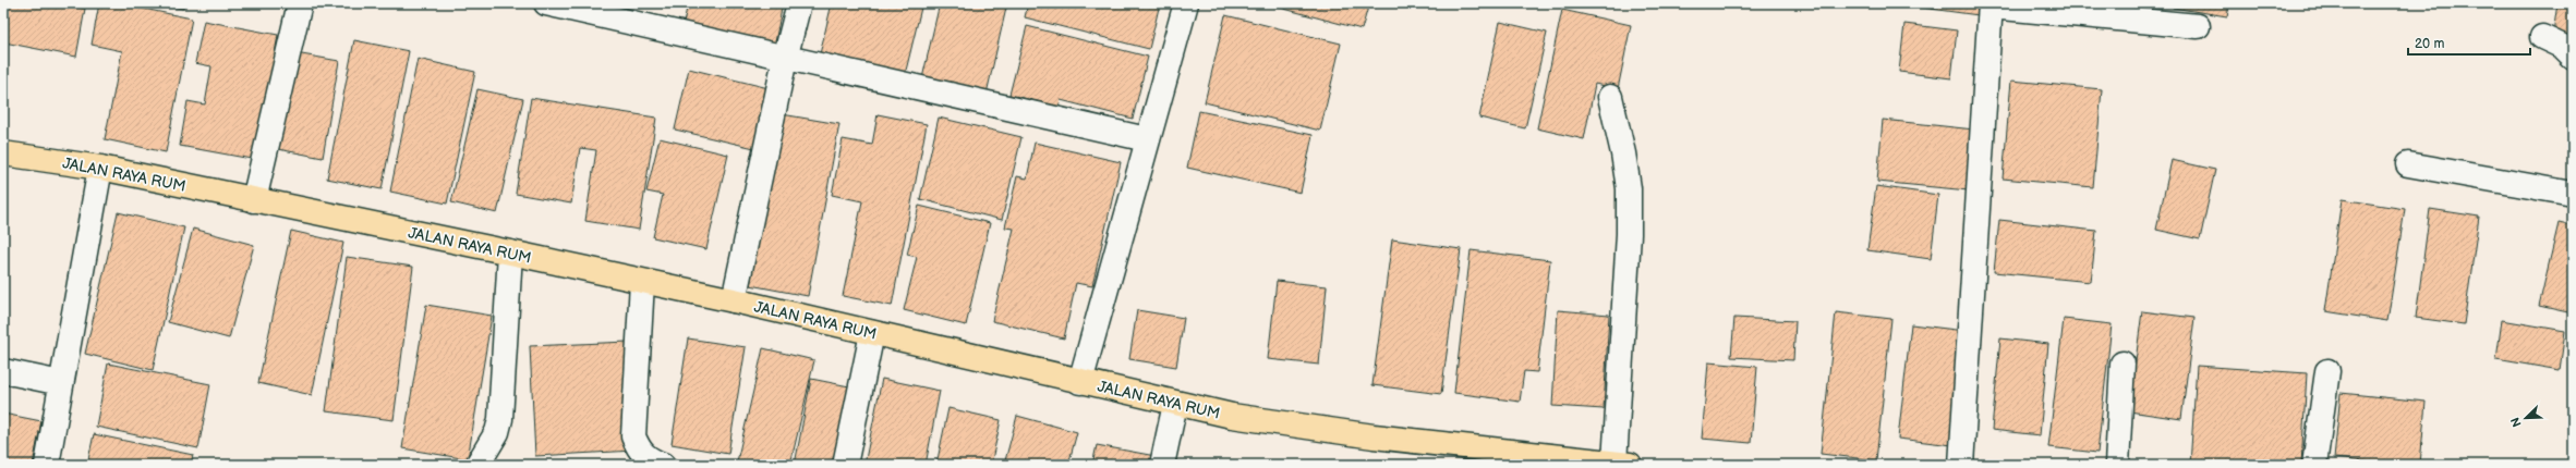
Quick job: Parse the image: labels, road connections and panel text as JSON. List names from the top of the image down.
{
  "streets": {
    "highway": ["JALAN RAYA RUM"]
  },
  "scale_bar": "20 m",
  "north": "bottom left"
}
